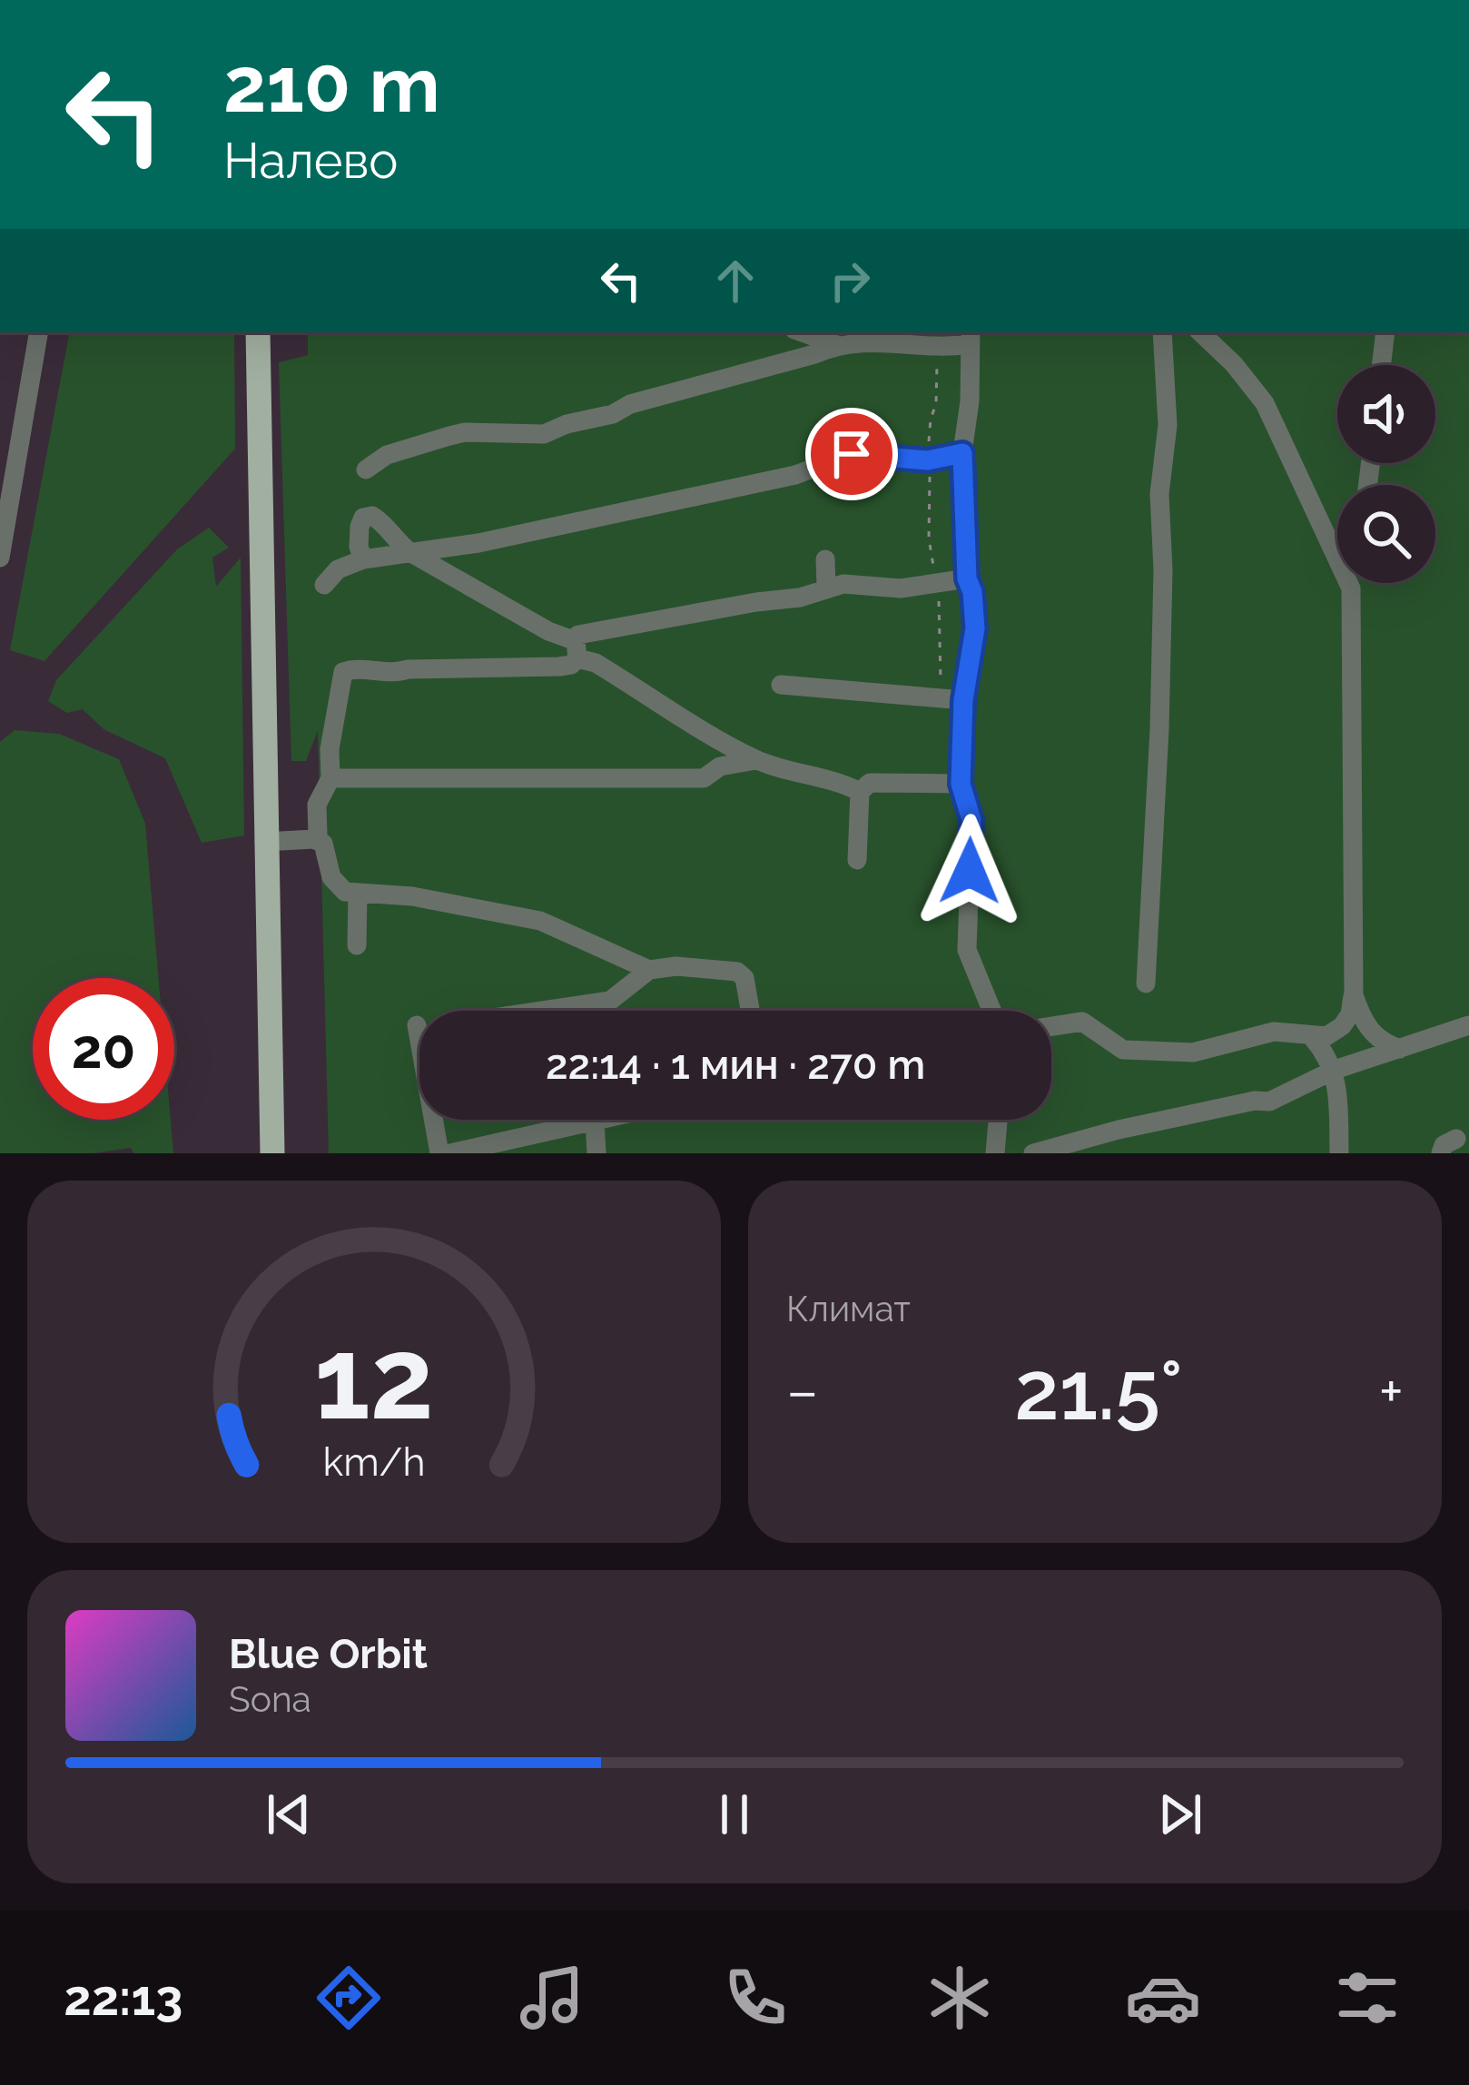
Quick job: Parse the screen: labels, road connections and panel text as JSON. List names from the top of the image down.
{
  "page": {
    "turn": ["210 m", "Налево"],
    "limit": "20",
    "trip": "22:14 · 1 мин · 270 m",
    "tile": "Климат",
    "heat": ["−", "21.5°", "+"],
    "song": ["Blue Orbit", "Sona"],
    "tabs": "22:13",
    "gauge": ["12", "km/h"]
  }
}
